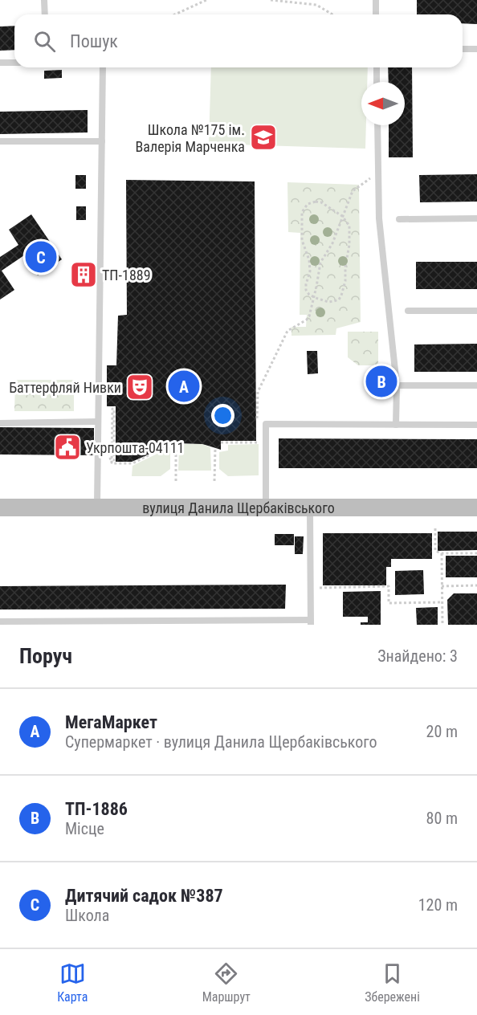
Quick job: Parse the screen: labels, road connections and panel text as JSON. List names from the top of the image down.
{
  "streets": {
    "main road": ["вулиця Данила Щербаківського"]
  },
  "places": {
    "school or university": ["Школа №175 ім. Валерія Марченка"],
    "building": ["ТП-1889"],
    "theatre": ["Баттерфляй Нивки"],
    "public building": ["Укрпошта-04111"]
  },
  "north": "left",
  "page": {
    "search": "Пошук",
    "pins": ["C", "B", "A"],
    "heading": ["Поруч", "Знайдено: 3"],
    "list": [
      {
        "mark": "A",
        "name": "МегаМаркет",
        "note": "Супермаркет · вулиця Данила Щербаківського",
        "value": "20 m"
      },
      {
        "mark": "B",
        "name": "ТП-1886",
        "note": "Місце",
        "value": "80 m"
      },
      {
        "mark": "C",
        "name": "Дитячий садок №387",
        "note": "Школа",
        "value": "120 m"
      }
    ],
    "nav": ["Карта", "Маршрут", "Збережені"]
  }
}
